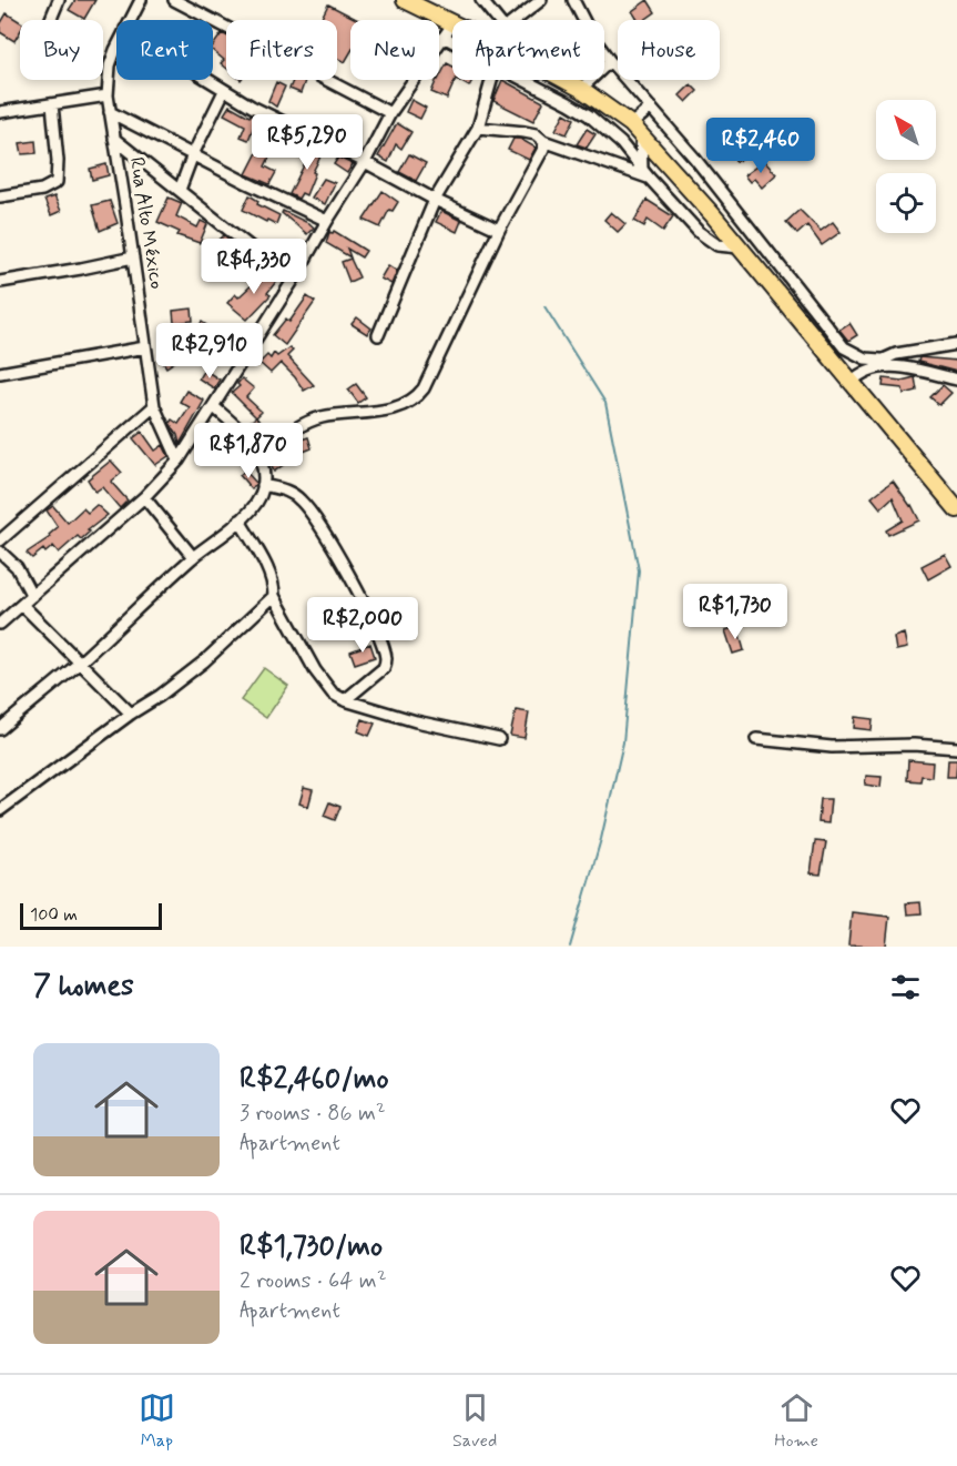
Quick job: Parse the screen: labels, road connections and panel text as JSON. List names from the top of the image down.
{
  "streets": {
    "street": ["Rua Alto México"]
  },
  "scale_bar": "100 m",
  "north": "top left",
  "page": {
    "chip": [
      "Buy",
      "Rent",
      "Filters",
      "New",
      "Apartment",
      "House"
    ],
    "price": [
      "R$5,290",
      "R$2,460",
      "R$4,330",
      "R$2,910",
      "R$1,870",
      "R$1,730",
      "R$2,000"
    ],
    "scale": "100 m",
    "heading": "7 homes",
    "list": [
      {
        "name": "R$2,460/mo",
        "note": "3 rooms · 86 m² · Apartment"
      },
      {
        "name": "R$1,730/mo",
        "note": "2 rooms · 64 m² · Apartment"
      }
    ],
    "tabs": ["Map", "Saved", "Home"]
  }
}
